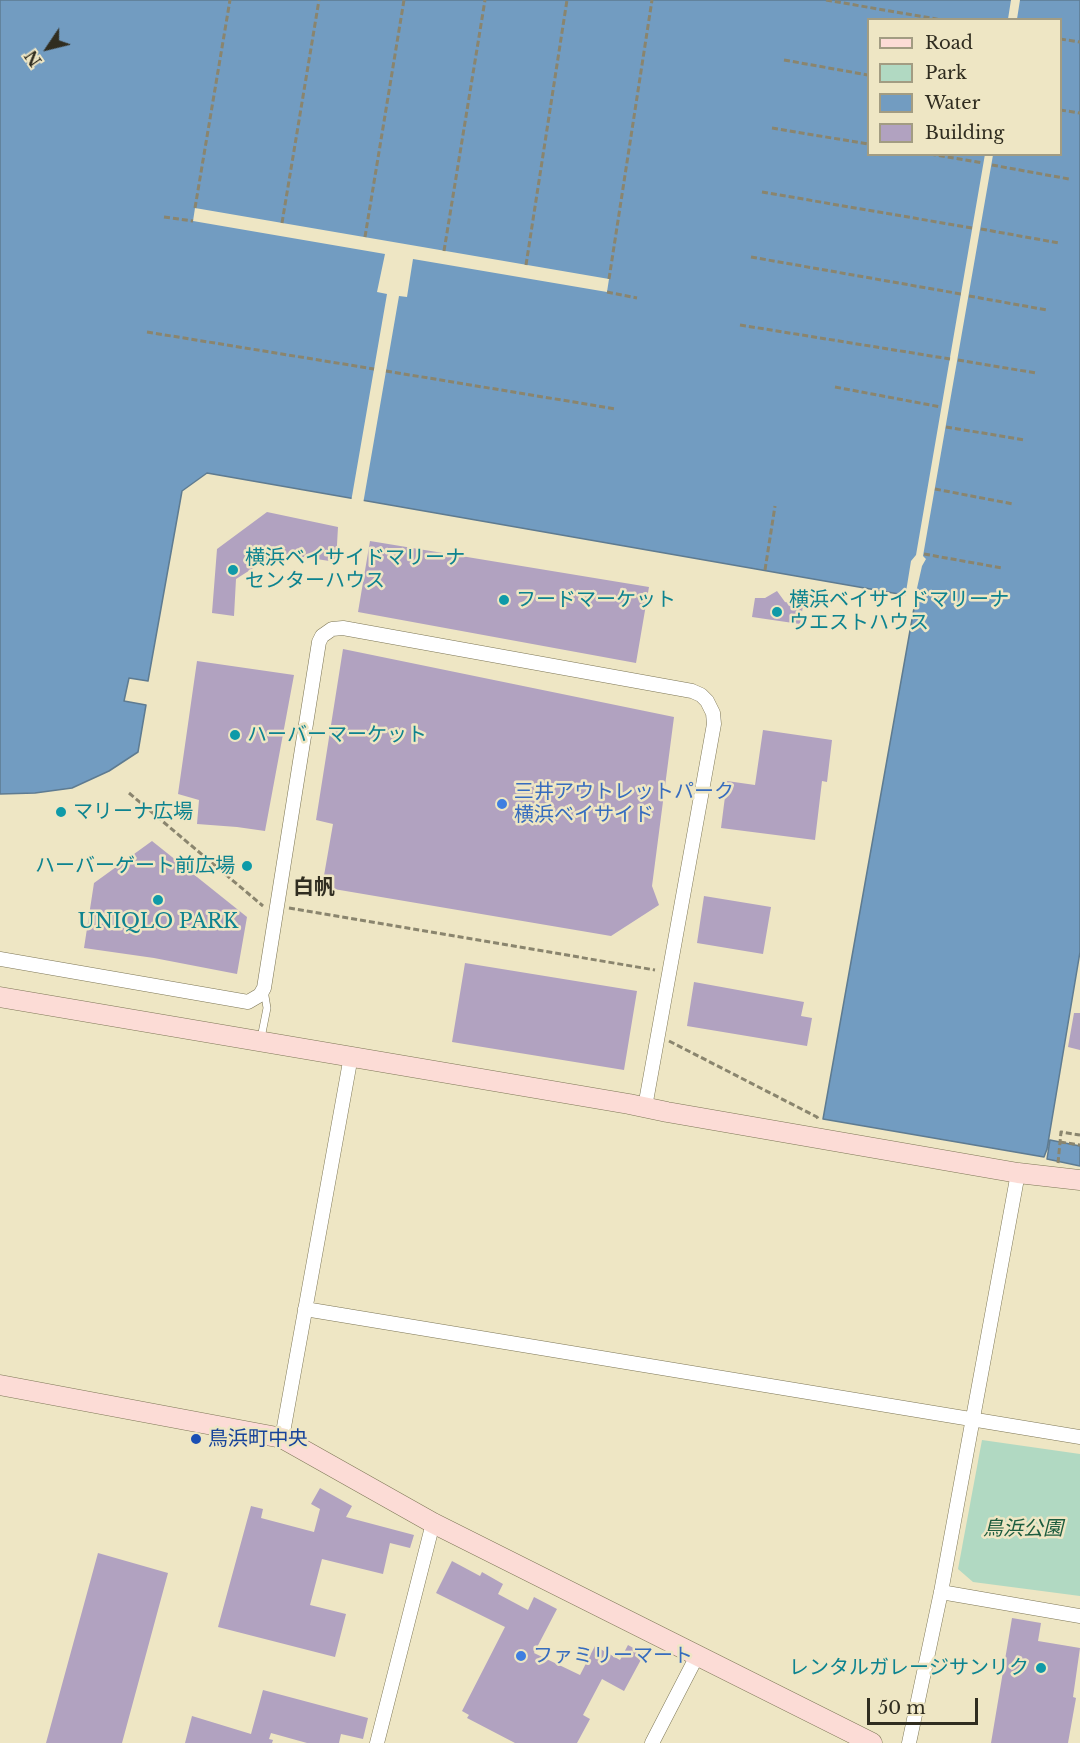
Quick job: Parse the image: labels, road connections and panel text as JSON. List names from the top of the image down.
{
  "districts": ["白帆"],
  "parks": ["鳥浜公園"],
  "places": [
    "横浜ベイサイドマリーナ センターハウス",
    "フードマーケット",
    "横浜ベイサイドマリーナ ウエストハウス",
    "ハーバーマーケット",
    "三井アウトレットパーク 横浜ベイサイド",
    "マリーナ広場",
    "ハーバーゲート前広場",
    "UNIQLO PARK",
    "鳥浜町中央",
    "ファミリーマート",
    "レンタルガレージサンリク"
  ],
  "legend": [
    "Road",
    "Park",
    "Water",
    "Building"
  ],
  "scale_bar": "50 m",
  "north": "bottom left"
}
